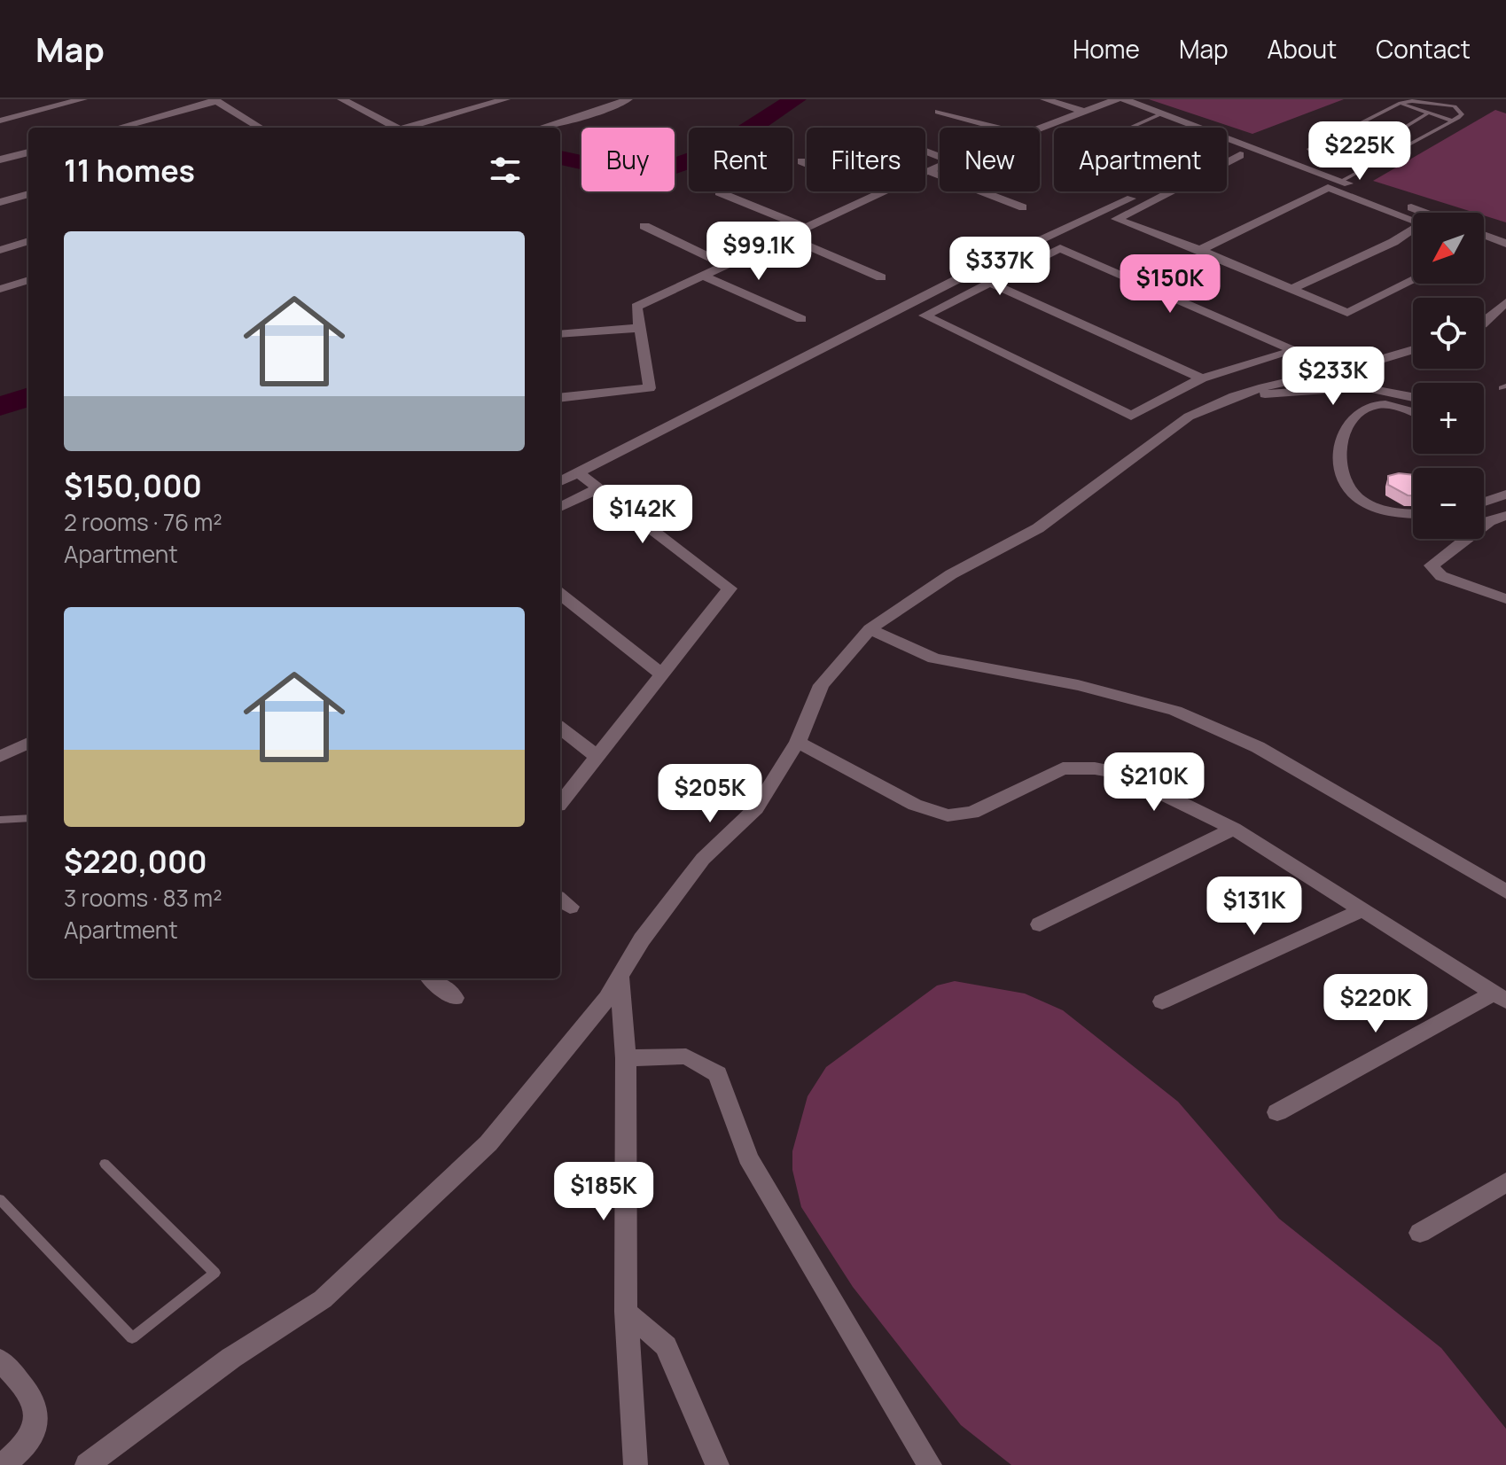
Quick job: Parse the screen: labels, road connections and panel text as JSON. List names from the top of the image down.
{
  "north": "bottom left",
  "page": {
    "header": "Map",
    "nav": [
      "Home",
      "Map",
      "About",
      "Contact"
    ],
    "price": [
      "$225K",
      "$99.1K",
      "$337K",
      "$150K",
      "$233K",
      "$142K",
      "$210K",
      "$205K",
      "$131K",
      "$220K",
      "$185K"
    ],
    "chip": [
      "Buy",
      "Rent",
      "Filters",
      "New",
      "Apartment"
    ],
    "heading": "11 homes",
    "map_buttons": ["+", "−"],
    "list": [
      {
        "name": "$150,000",
        "note": "2 rooms · 76 m² · Apartment"
      },
      {
        "name": "$220,000",
        "note": "3 rooms · 83 m² · Apartment"
      }
    ]
  }
}
